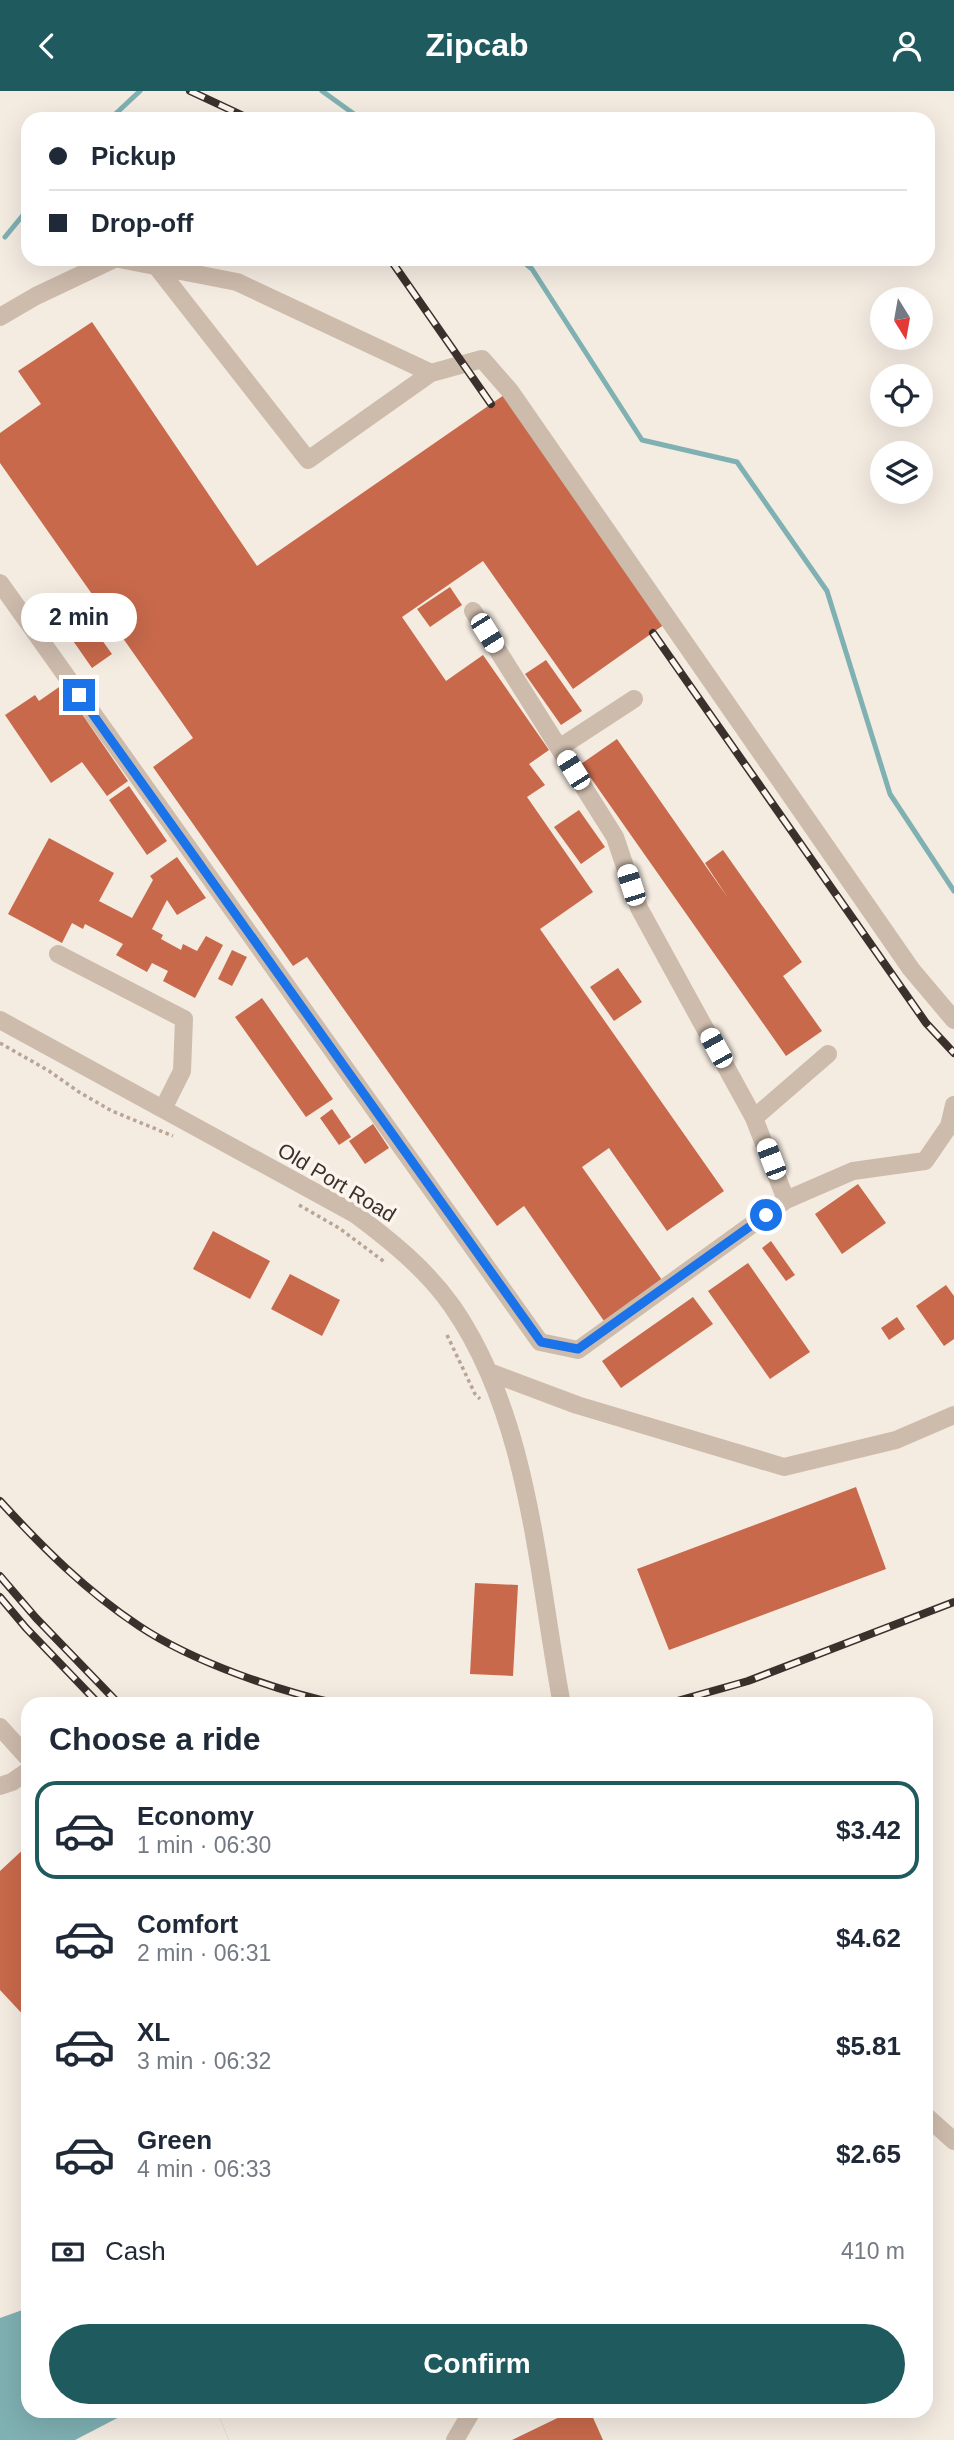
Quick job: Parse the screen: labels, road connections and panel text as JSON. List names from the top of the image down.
{
  "streets": {
    "street": ["Old Port Road"]
  },
  "north": "bottom",
  "page": {
    "header": "Zipcab",
    "banner": ["Pickup", "Drop-off"],
    "bubble": "2 min",
    "heading": "Choose a ride",
    "list": [
      {
        "name": "Economy",
        "note": "1 min · 06:30",
        "value": "$3.42"
      },
      {
        "name": "Comfort",
        "note": "2 min · 06:31",
        "value": "$4.62"
      },
      {
        "name": "XL",
        "note": "3 min · 06:32",
        "value": "$5.81"
      },
      {
        "name": "Green",
        "note": "4 min · 06:33",
        "value": "$2.65"
      }
    ],
    "pay": ["Cash", "410 m"],
    "buttons": "Confirm"
  }
}
